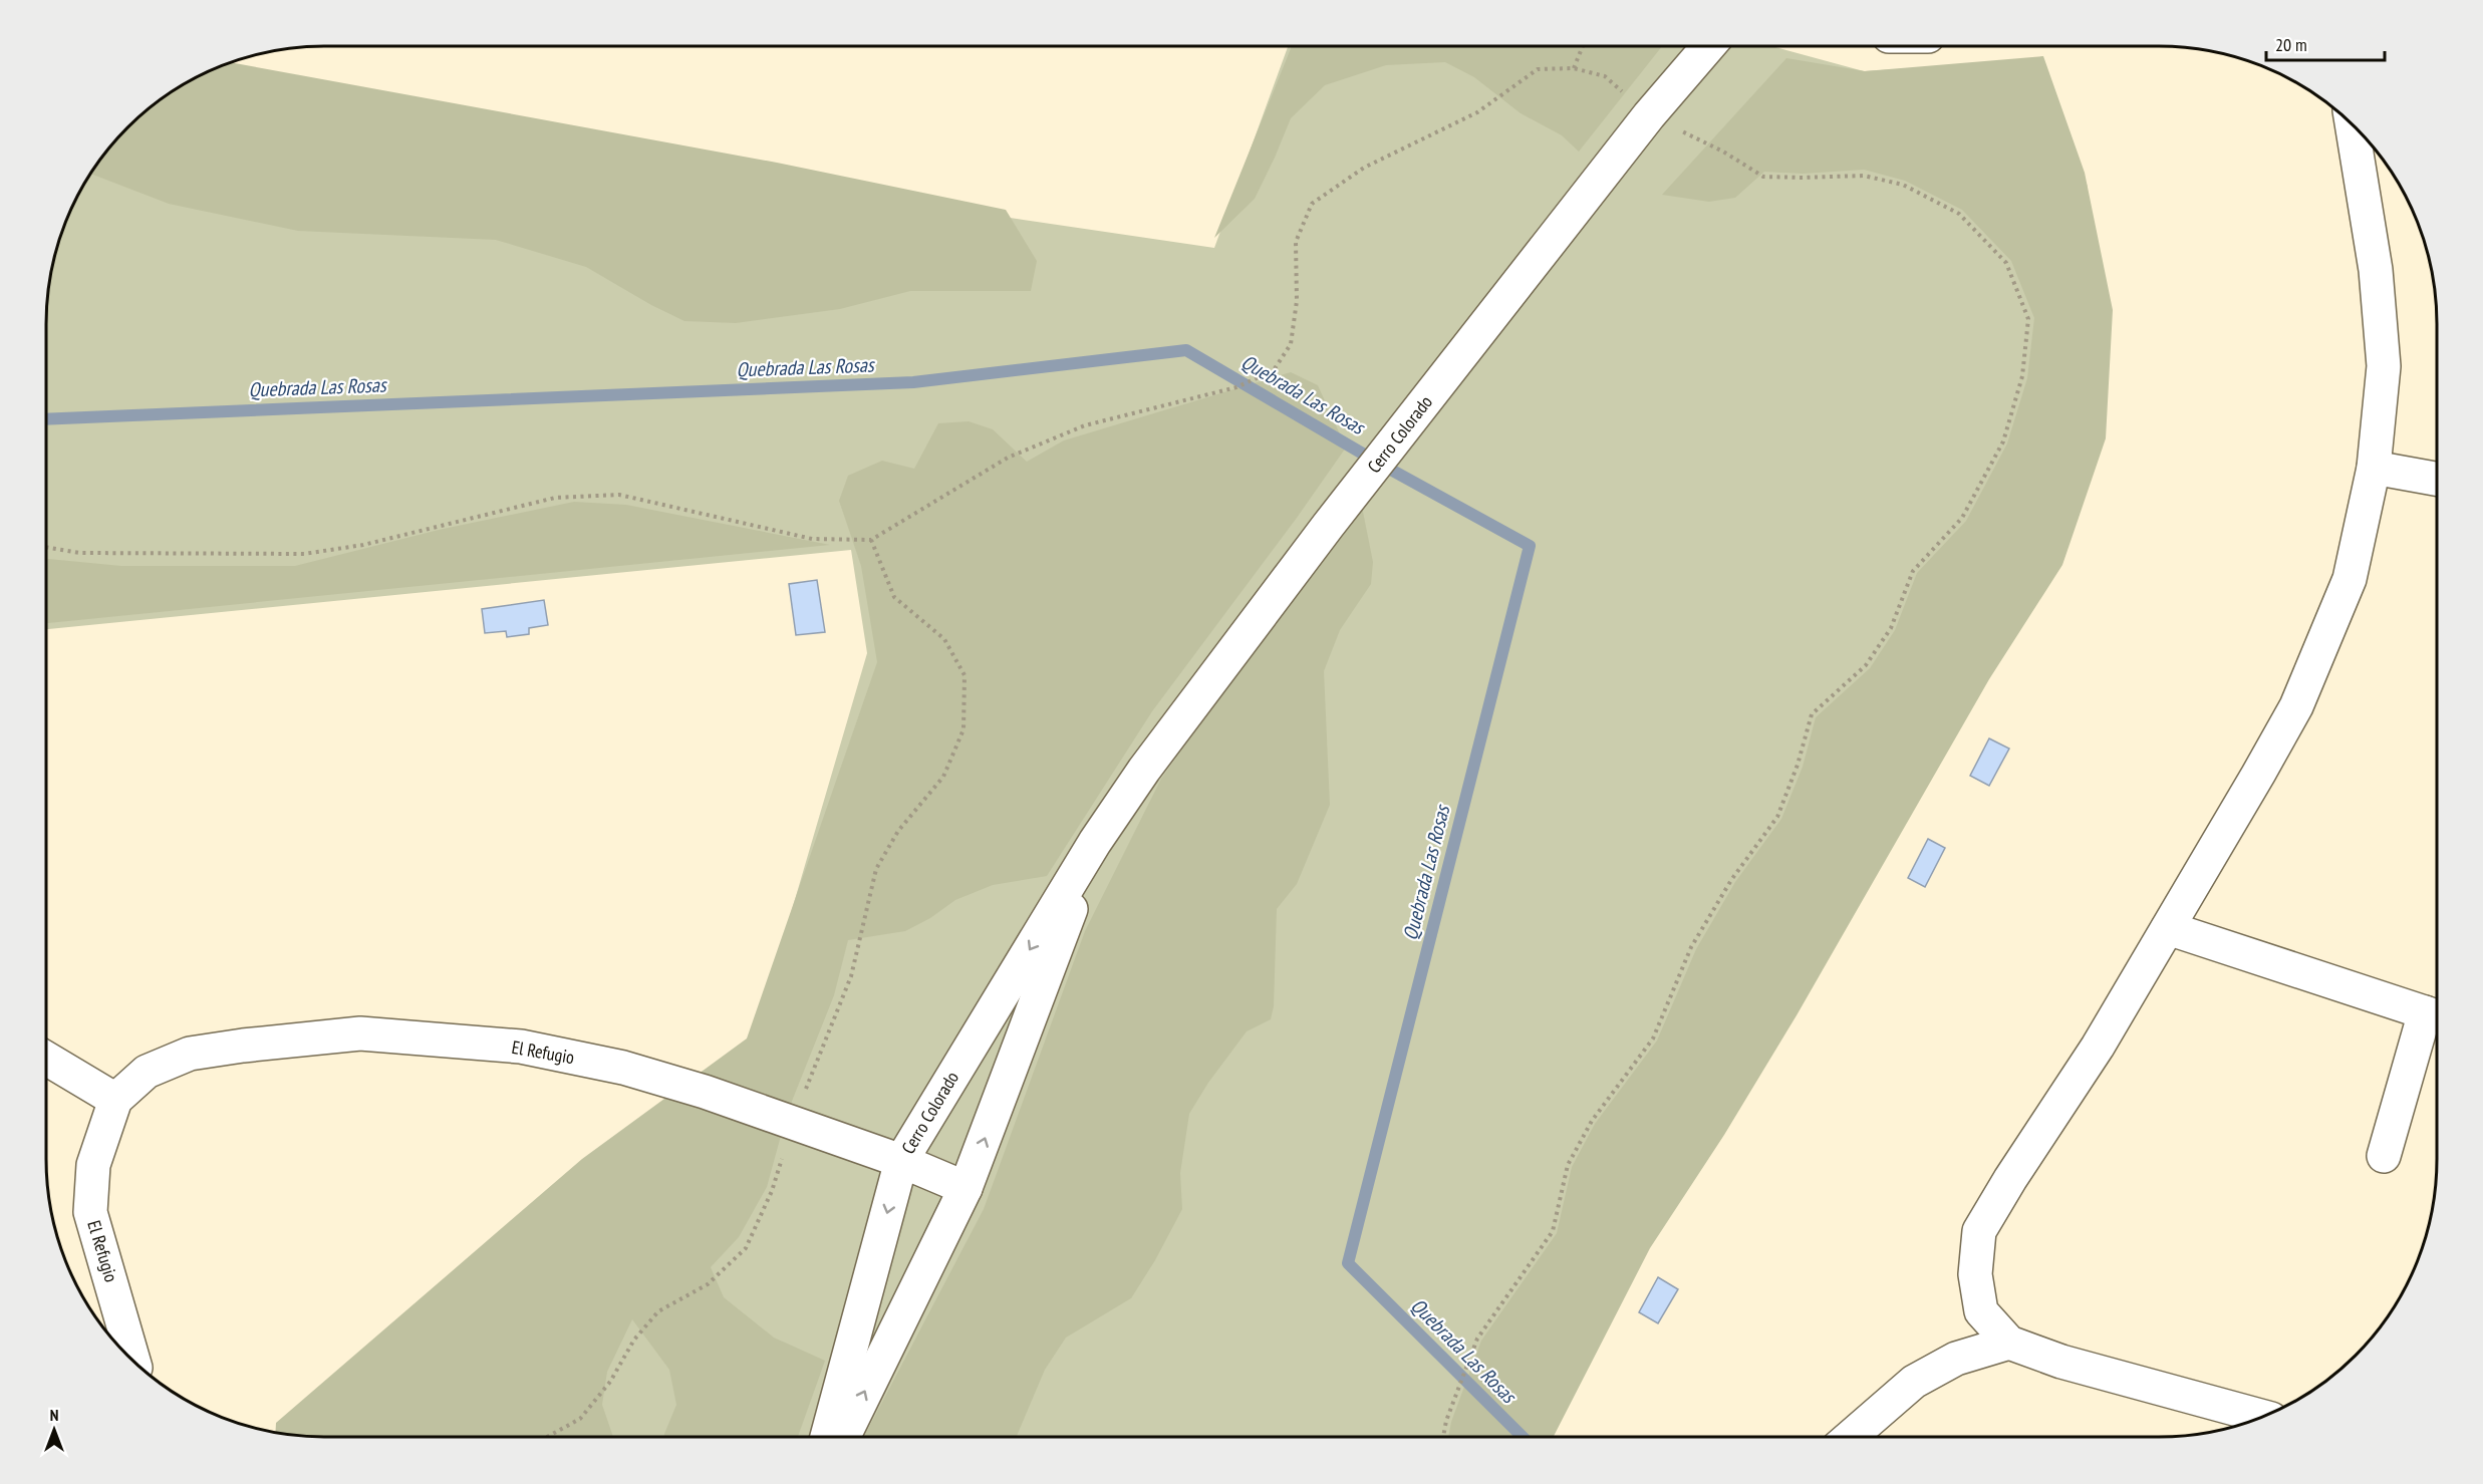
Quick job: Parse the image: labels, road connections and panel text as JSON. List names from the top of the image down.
{
  "streets": {
    "street": ["Cerro Colorado", "El Refugio"]
  },
  "crossings": [
    ["Cerro Colorado", "El Refugio"]
  ],
  "water": ["Quebrada Las Rosas"],
  "scale_bar": "20 m",
  "north": "top"
}
